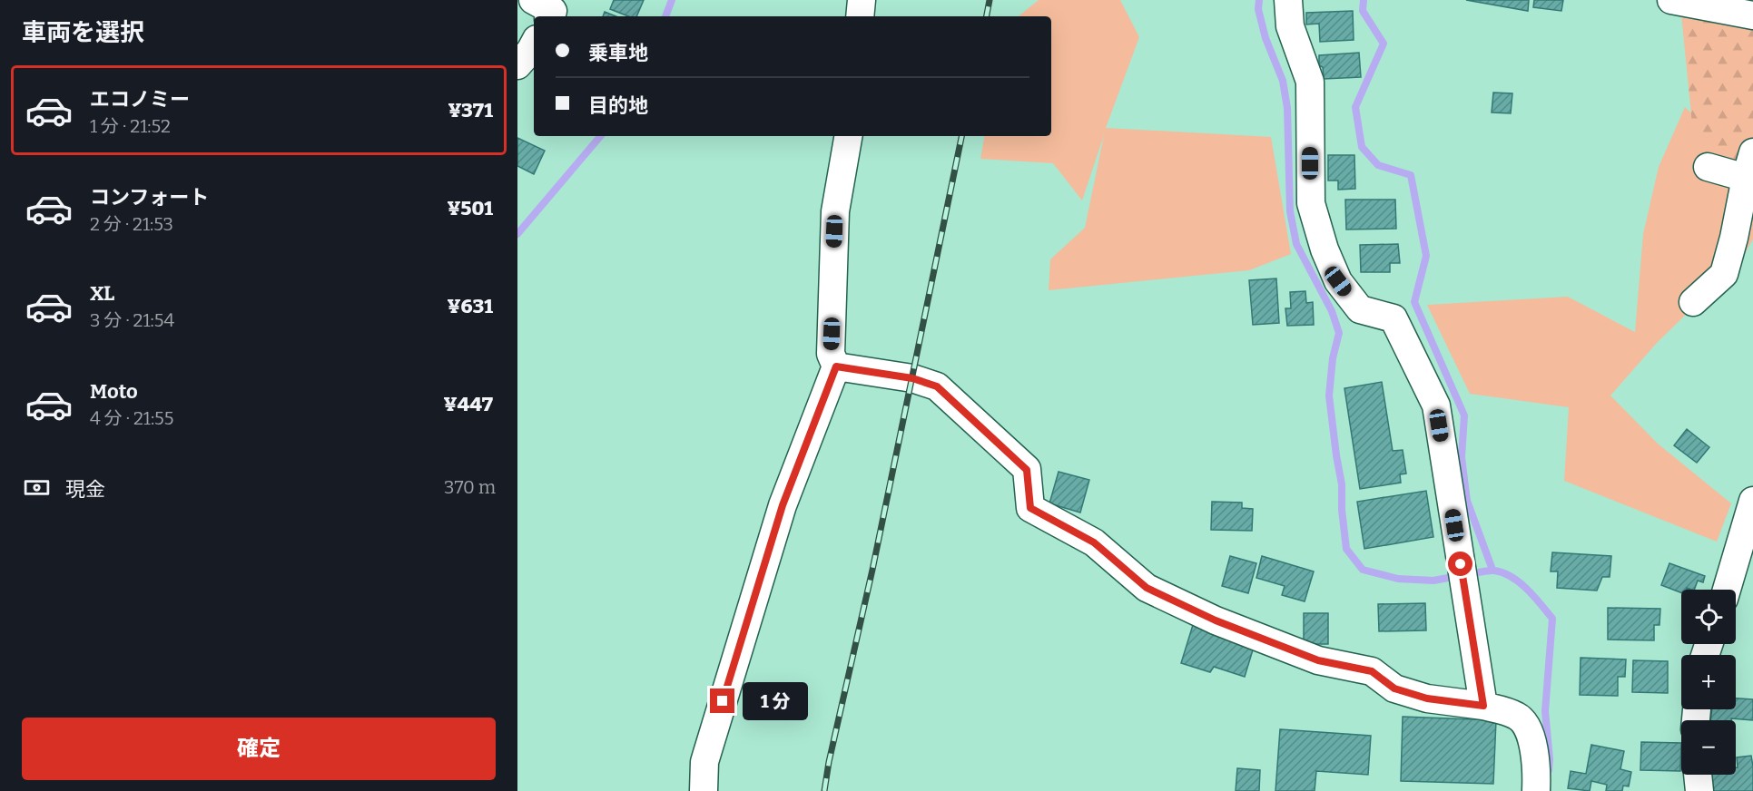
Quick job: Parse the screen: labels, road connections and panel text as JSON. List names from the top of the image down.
{
  "page": {
    "heading": "車両を選択",
    "banner": ["乗車地", "目的地"],
    "list": [
      {
        "name": "エコノミー",
        "note": "1 分 · 21:52",
        "value": "¥371"
      },
      {
        "name": "コンフォート",
        "note": "2 分 · 21:53",
        "value": "¥501"
      },
      {
        "name": "XL",
        "note": "3 分 · 21:54",
        "value": "¥631"
      },
      {
        "name": "Moto",
        "note": "4 分 · 21:55",
        "value": "¥447"
      }
    ],
    "pay": ["現金", "370 m"],
    "map_buttons": ["+", "−"],
    "bubble": "1 分",
    "buttons": "確定"
  }
}
